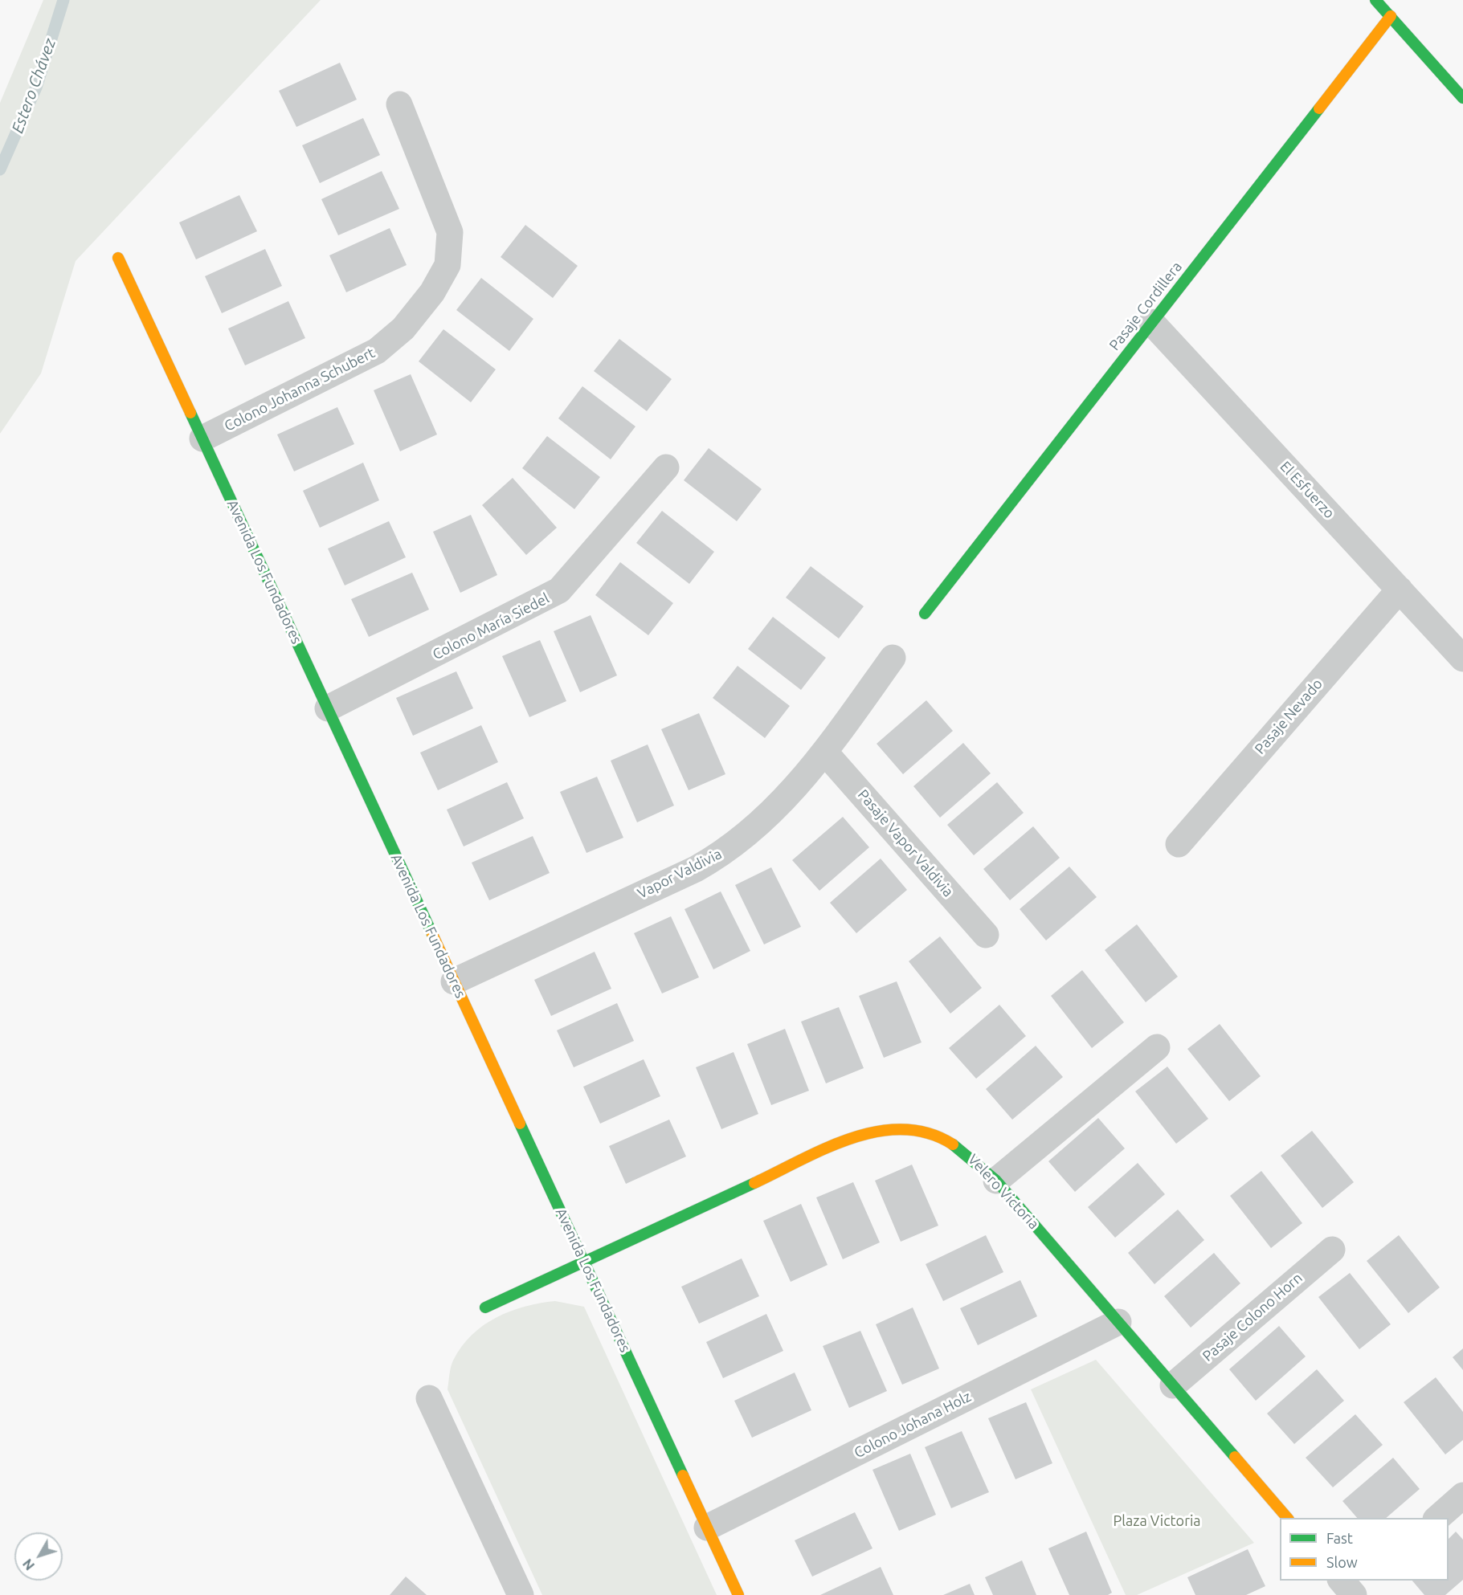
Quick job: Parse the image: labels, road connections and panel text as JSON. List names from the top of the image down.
{
  "streets": {
    "street": [
      "Pasaje Cordillera",
      "Colono Johanna Schubert",
      "El Esfuerzo",
      "Avenida Los Fundadores",
      "Colono María Siedel",
      "Pasaje Nevado",
      "Pasaje Vapor Valdivia",
      "Vapor Valdivia",
      "Velero Victoria",
      "Pasaje Colono Horn",
      "Colono Johana Holz"
    ]
  },
  "crossings": [
    ["Pasaje Cordillera", "El Esfuerzo"],
    ["Colono Johanna Schubert", "Avenida Los Fundadores"],
    ["El Esfuerzo", "Pasaje Nevado"],
    ["Avenida Los Fundadores", "Colono María Siedel"],
    ["Avenida Los Fundadores", "Vapor Valdivia"],
    ["Avenida Los Fundadores", "Velero Victoria"],
    ["Avenida Los Fundadores", "Colono Johana Holz"],
    ["Pasaje Vapor Valdivia", "Vapor Valdivia"],
    ["Velero Victoria", "Pasaje Colono Horn"],
    ["Velero Victoria", "Colono Johana Holz"]
  ],
  "water": ["Estero Chávez"],
  "parks": ["Plaza Victoria"],
  "legend": ["Fast", "Slow"],
  "north": "bottom left"
}
